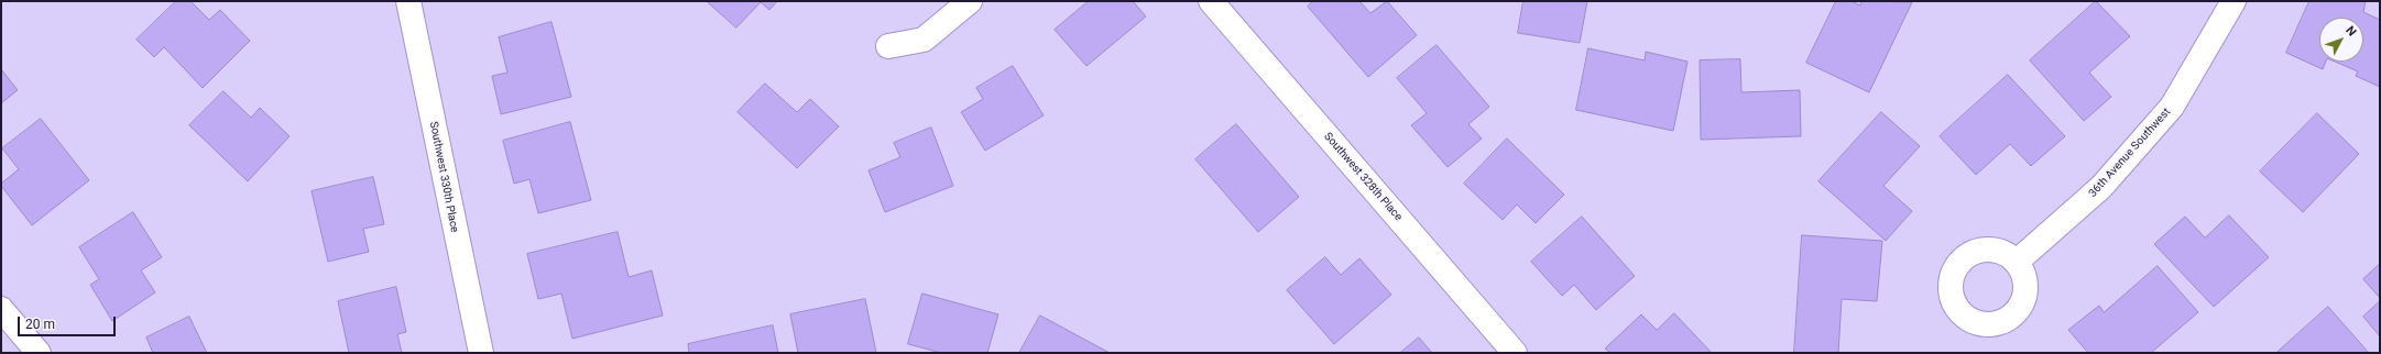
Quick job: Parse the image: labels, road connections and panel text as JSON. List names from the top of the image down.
{
  "streets": {
    "street": ["36th Avenue Southwest", "Southwest 330th Place", "Southwest 328th Place"]
  },
  "scale_bar": "20 m",
  "north": "top right"
}
